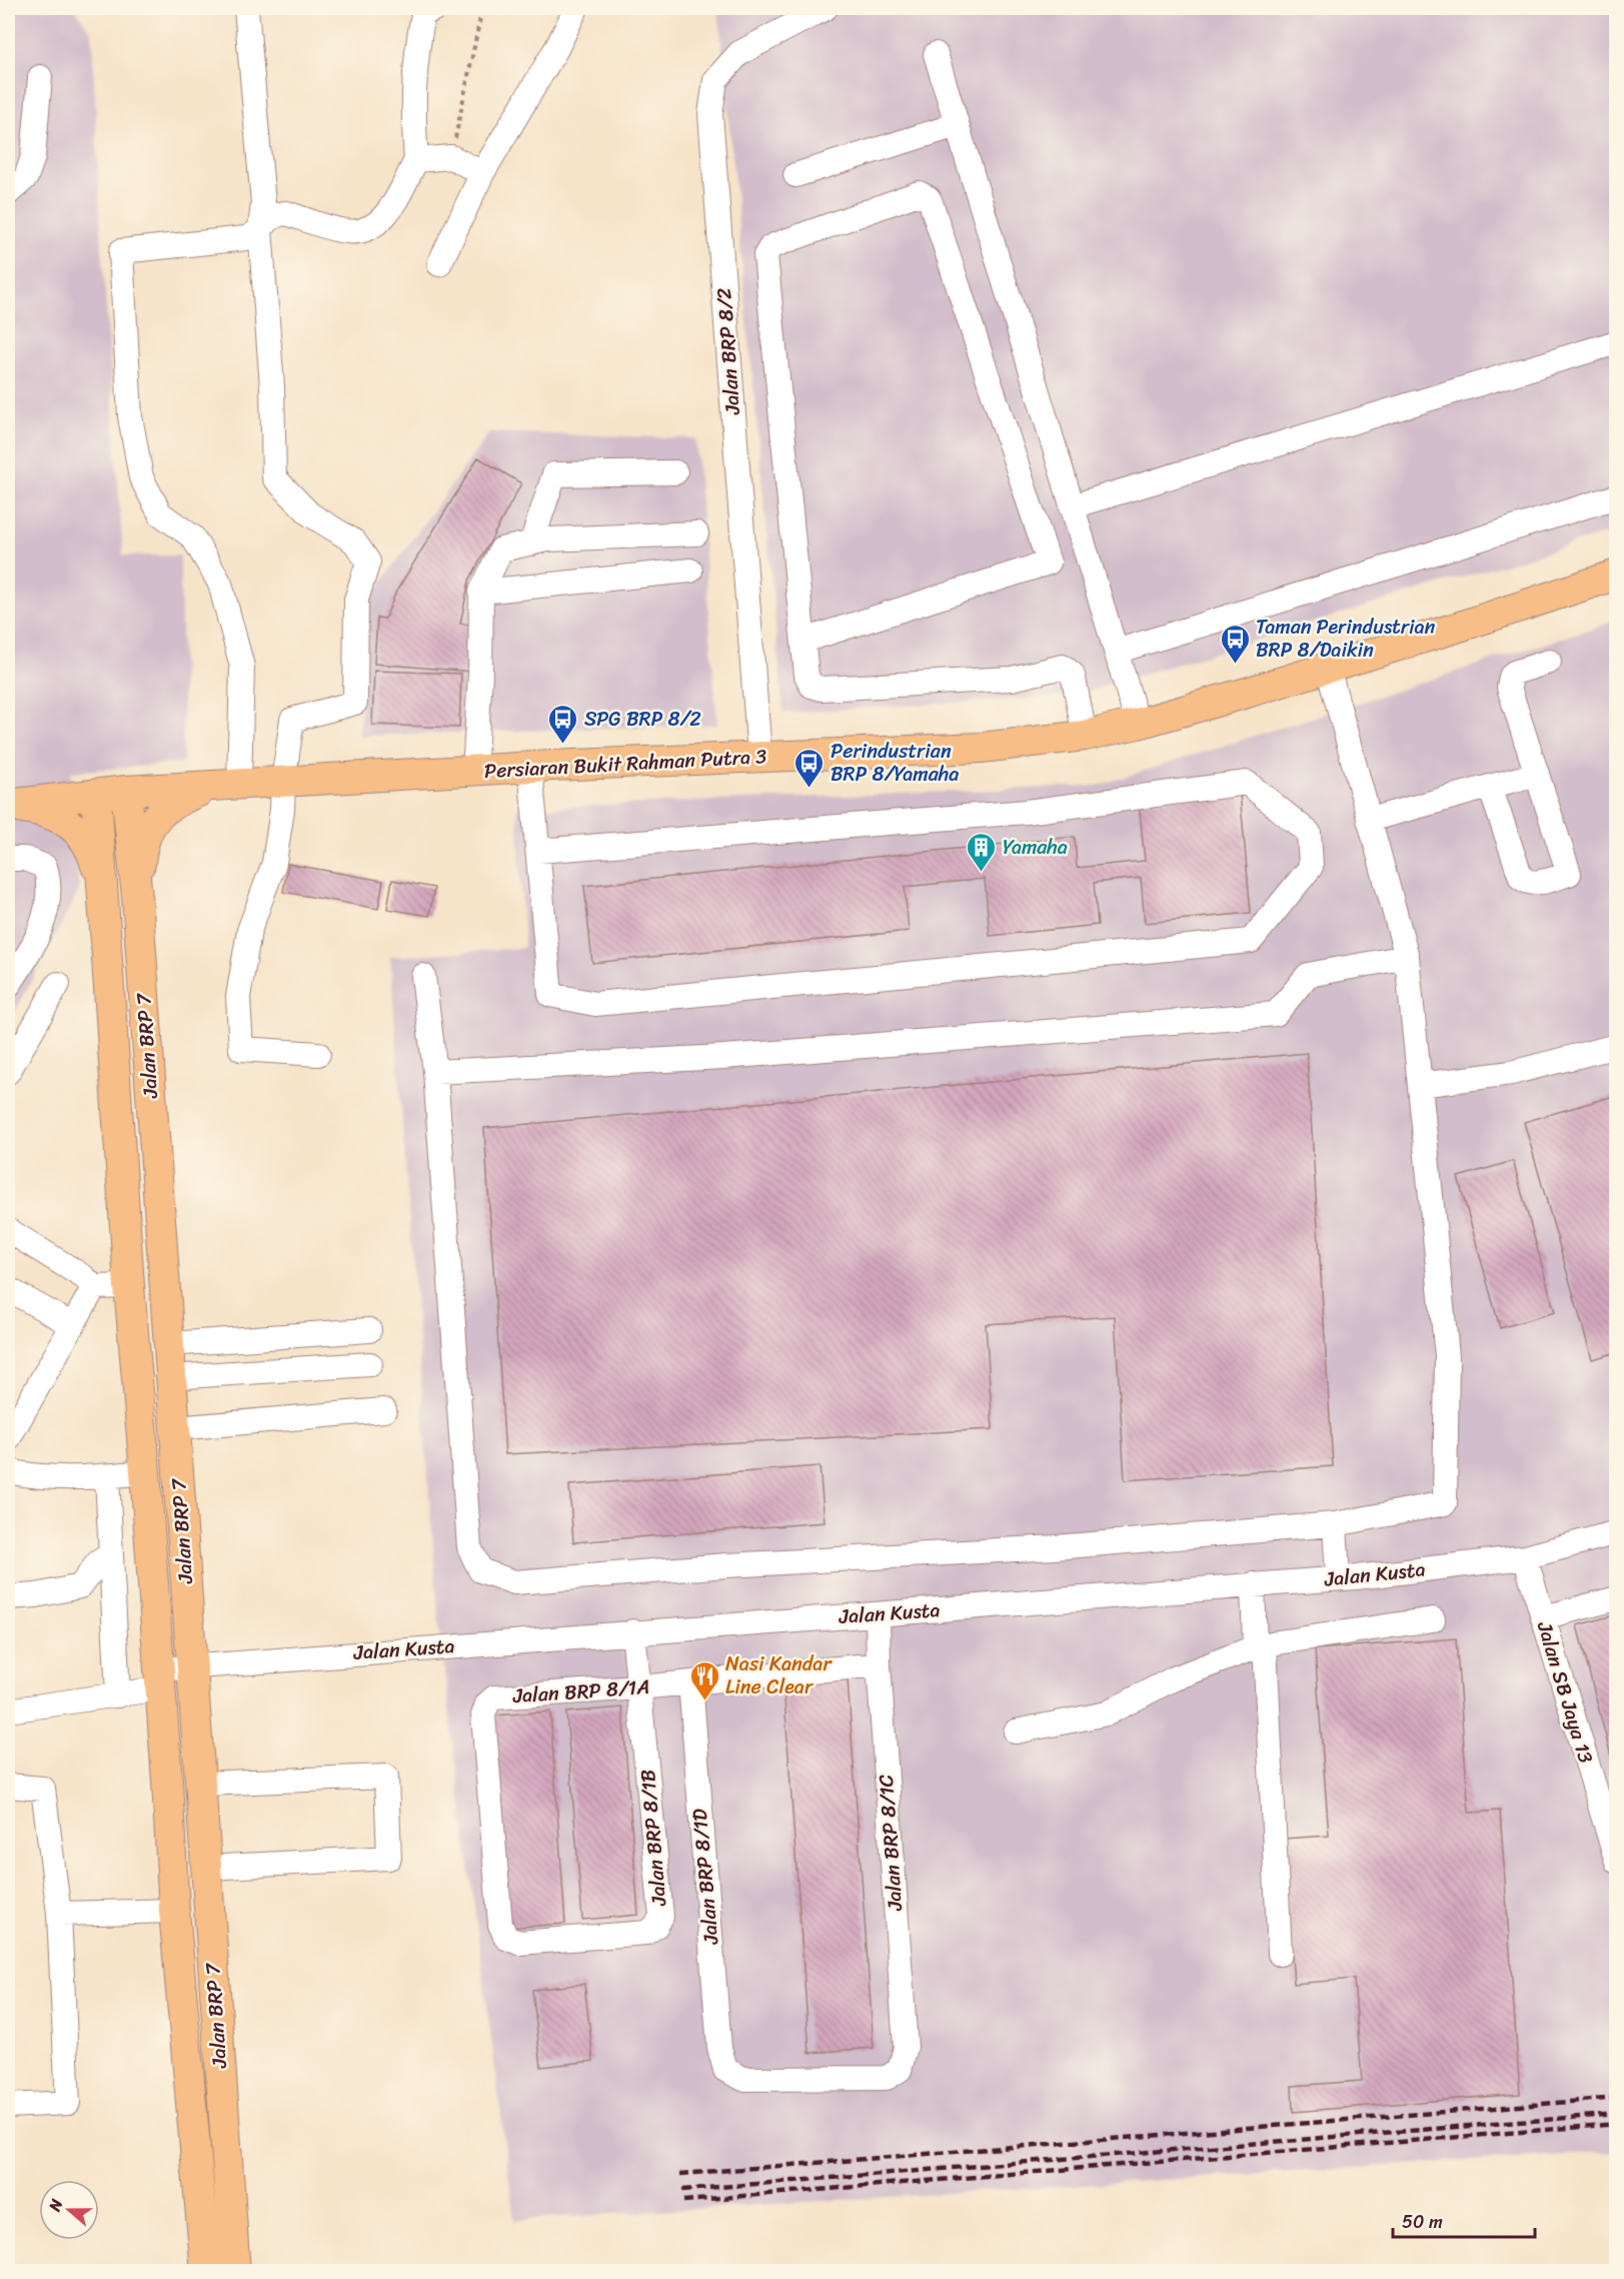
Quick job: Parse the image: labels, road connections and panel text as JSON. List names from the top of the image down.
{
  "streets": {
    "main road": ["Persiaran Bukit Rahman Putra 3", "Jalan BRP 7"],
    "street": [
      "Jalan BRP 8/2",
      "Jalan Kusta",
      "Jalan BRP 8/1A",
      "Jalan SB Jaya 13",
      "Jalan BRP 8/1B",
      "Jalan BRP 8/1C",
      "Jalan BRP 8/1D"
    ]
  },
  "crossings": [
    ["Jalan BRP 8/2", "Persiaran Bukit Rahman Putra 3"],
    ["Persiaran Bukit Rahman Putra 3", "Jalan BRP 7"],
    ["Jalan BRP 7", "Jalan Kusta"],
    ["Jalan Kusta", "Jalan SB Jaya 13"],
    ["Jalan Kusta", "Jalan BRP 8/1B"],
    ["Jalan Kusta", "Jalan BRP 8/1C"],
    ["Jalan BRP 8/1A", "Jalan BRP 8/1B"],
    ["Jalan BRP 8/1A", "Jalan BRP 8/1C"],
    ["Jalan BRP 8/1A", "Jalan BRP 8/1D"],
    ["Jalan BRP 8/1C", "Jalan BRP 8/1D"]
  ],
  "places": {
    "bus stop": ["Taman Perindustrian BRP 8/Daikin", "SPG BRP 8/2", "Perindustrian BRP 8/Yamaha"],
    "building": ["Yamaha"],
    "restaurant": ["Nasi Kandar Line Clear"]
  },
  "scale_bar": "50 m",
  "north": "left"
}
